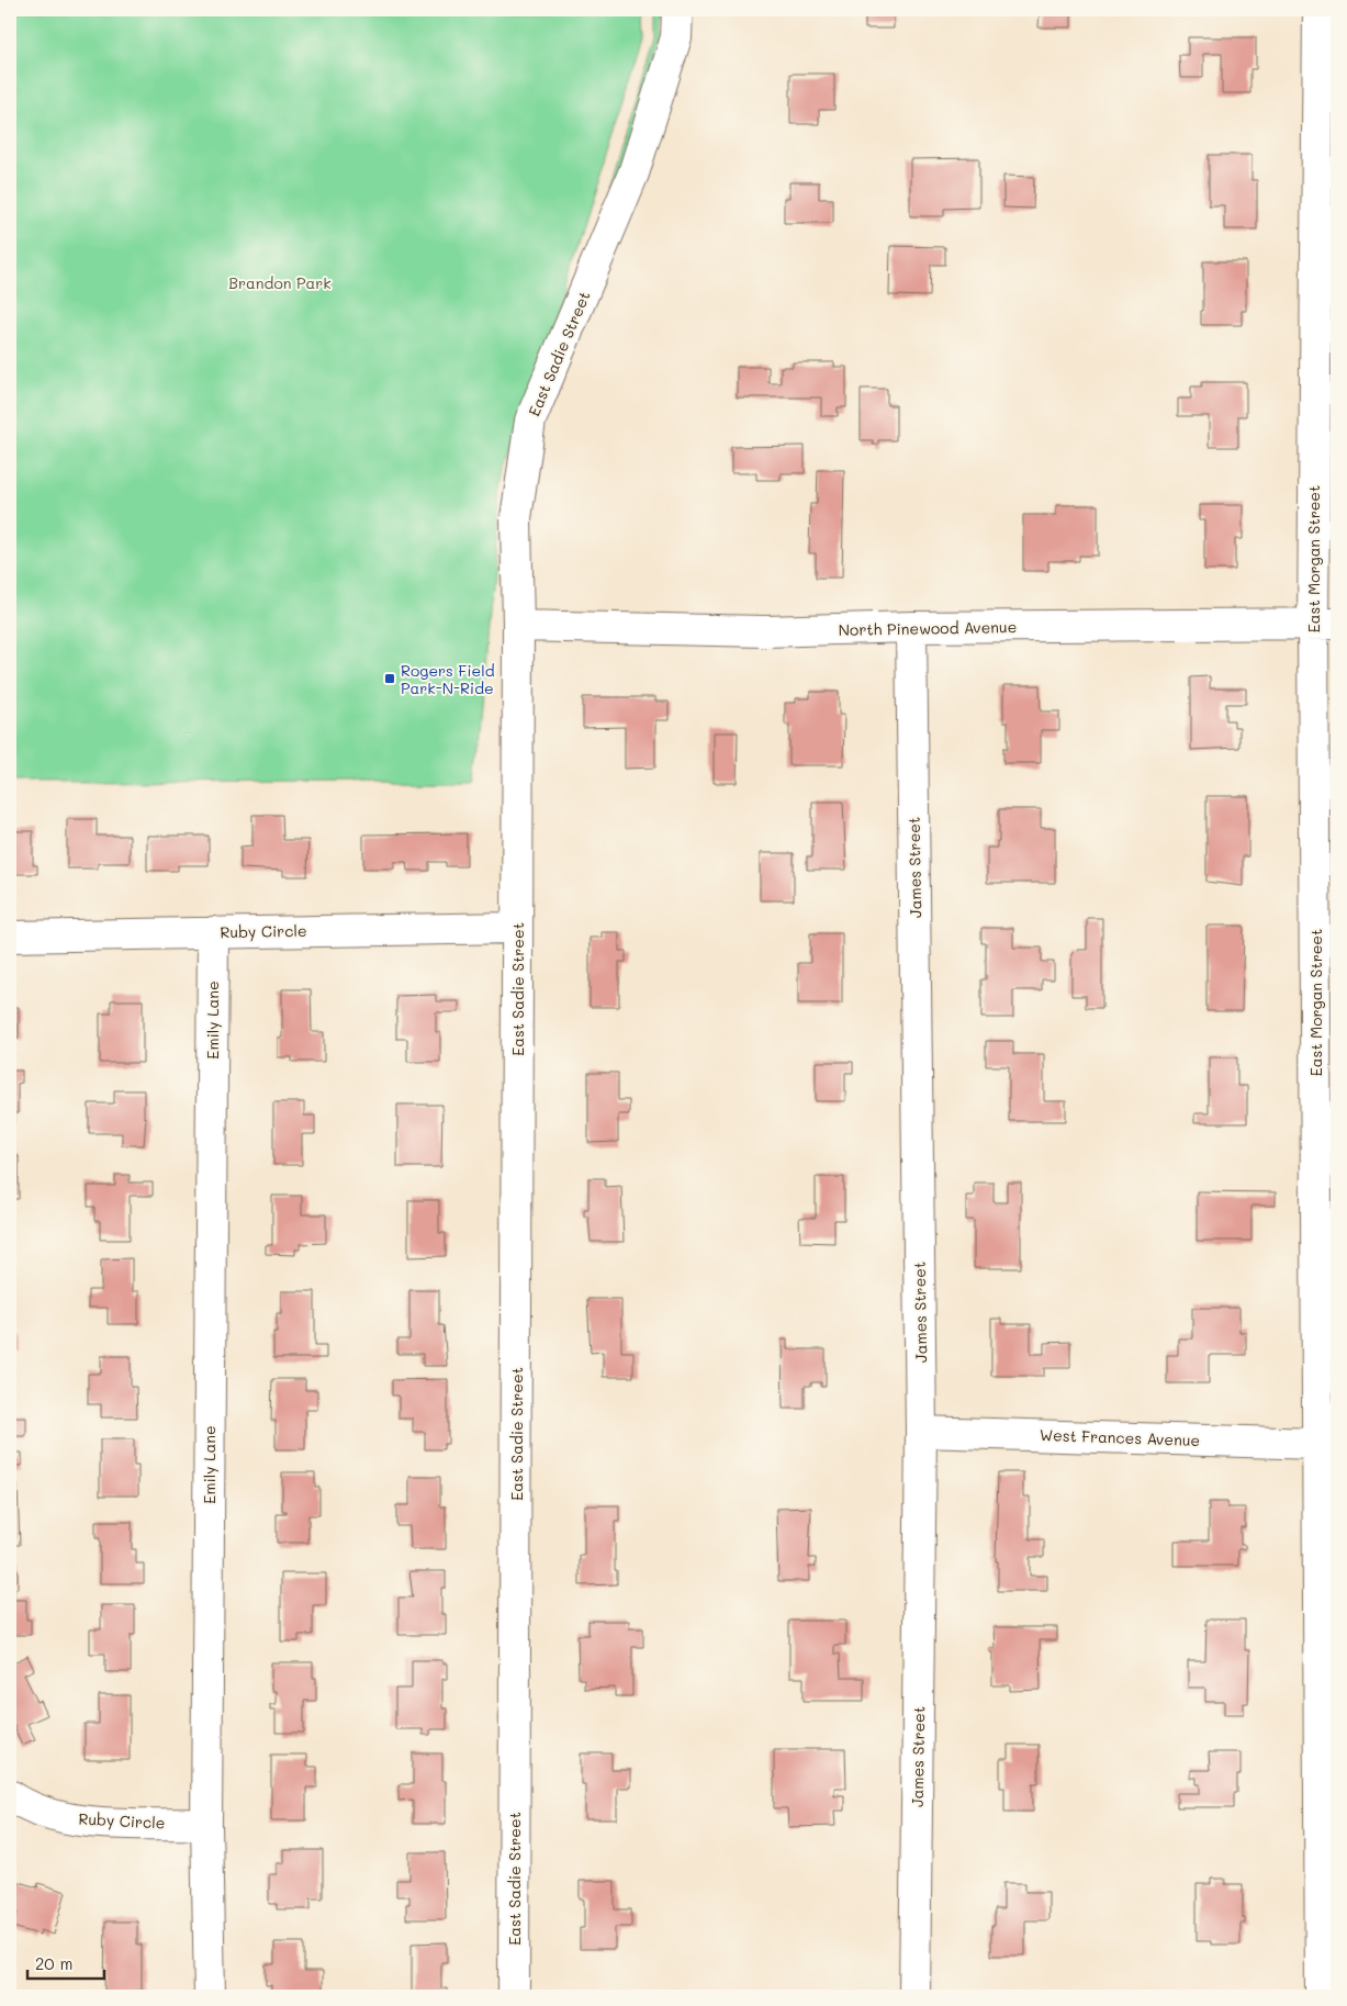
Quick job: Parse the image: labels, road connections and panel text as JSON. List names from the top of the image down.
{
  "streets": {
    "street": [
      "East Sadie Street",
      "East Morgan Street",
      "North Pinewood Avenue",
      "James Street",
      "Ruby Circle",
      "Emily Lane",
      "West Frances Avenue"
    ]
  },
  "crossings": [
    ["East Sadie Street", "North Pinewood Avenue"],
    ["East Sadie Street", "Ruby Circle"],
    ["East Morgan Street", "North Pinewood Avenue"],
    ["East Morgan Street", "West Frances Avenue"],
    ["North Pinewood Avenue", "James Street"],
    ["James Street", "West Frances Avenue"],
    ["Ruby Circle", "Emily Lane"]
  ],
  "parks": ["Brandon Park"],
  "places": {
    "transit": ["Rogers Field Park-N-Ride"]
  },
  "scale_bar": "20 m"
}
